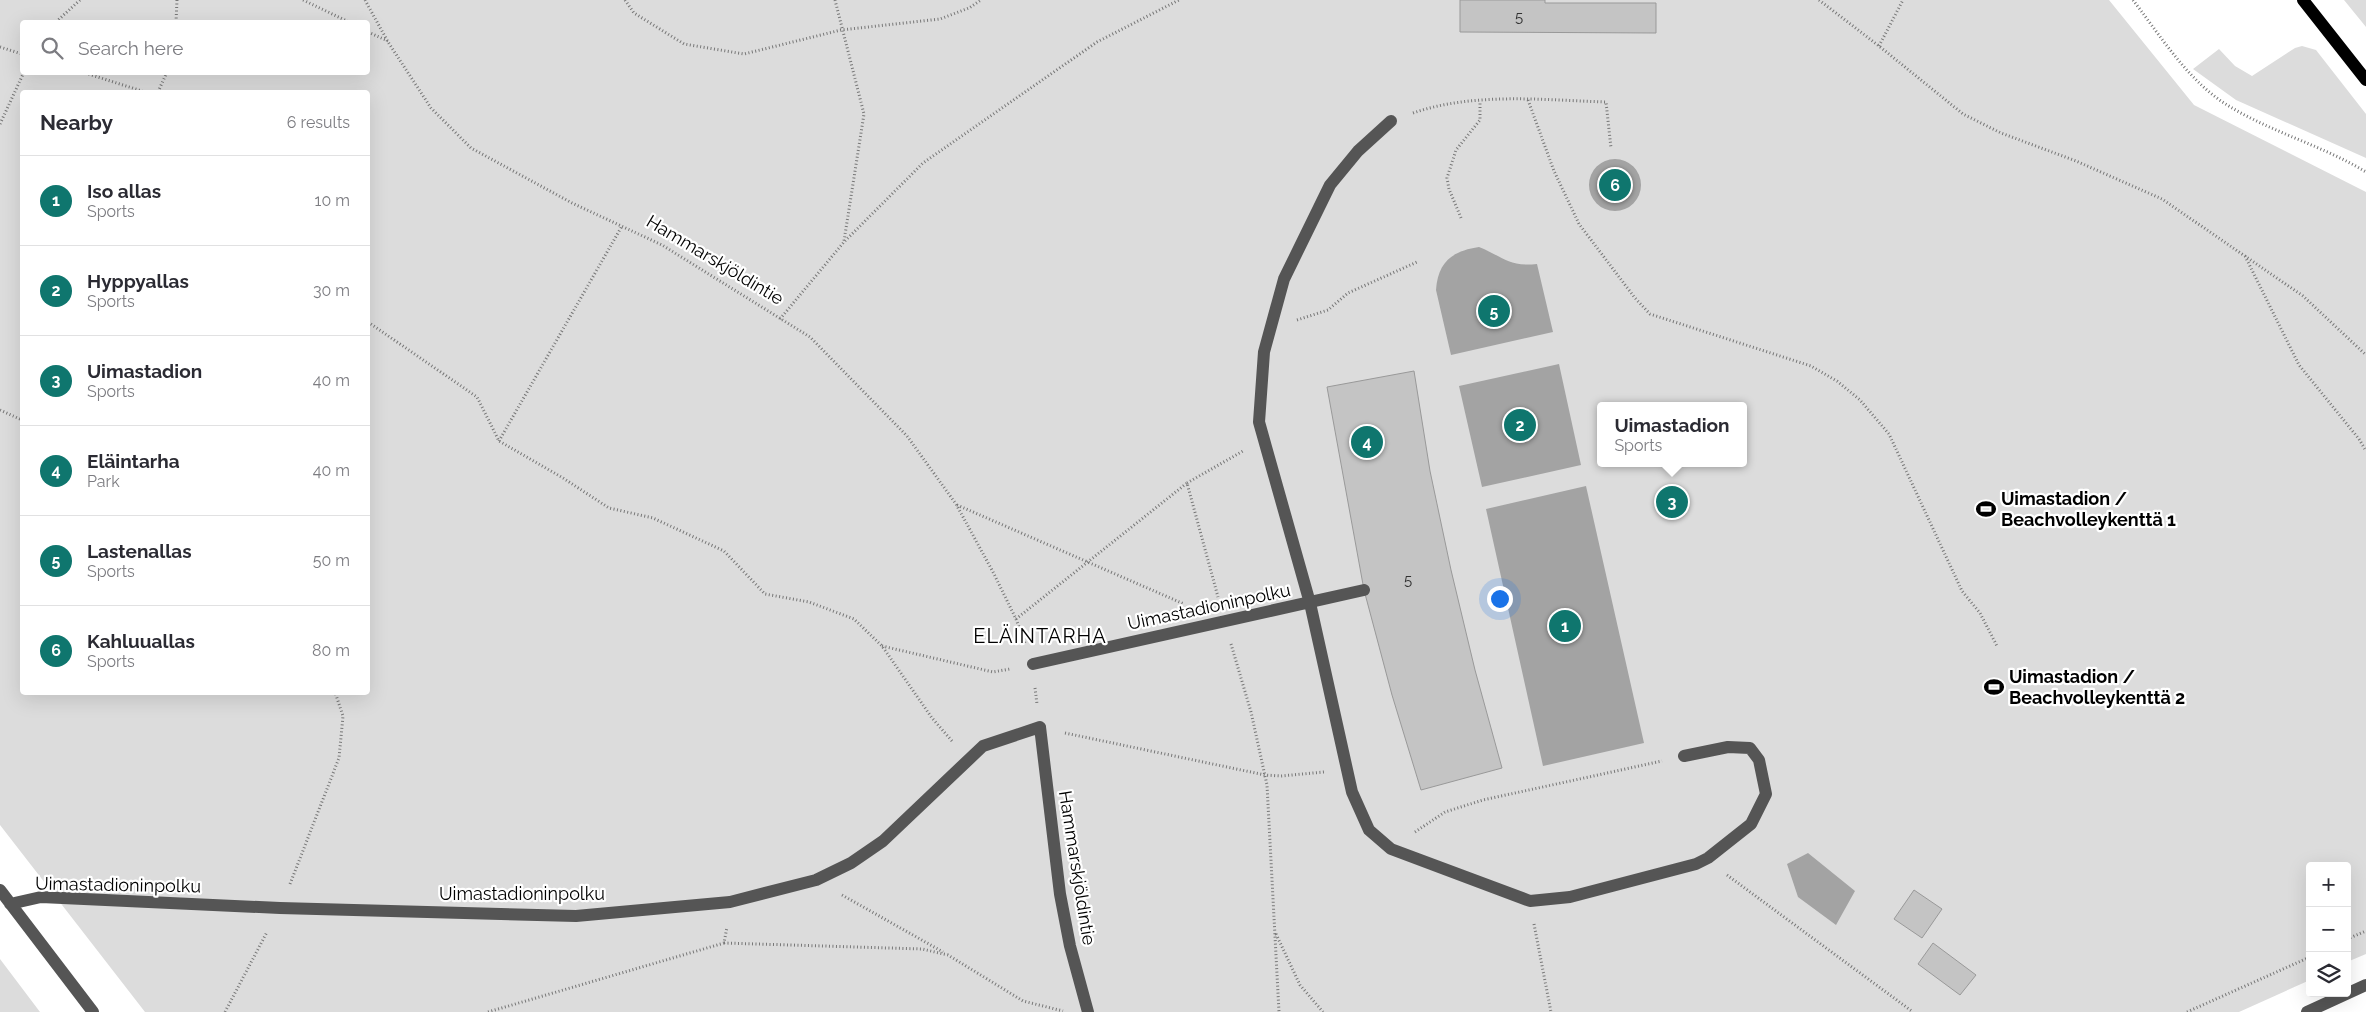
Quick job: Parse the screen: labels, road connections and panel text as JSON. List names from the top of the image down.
{
  "streets": {
    "street": ["Hammarskjöldintie", "Uimastadioninpolku"]
  },
  "crossings": [
    ["Hammarskjöldintie", "Uimastadioninpolku"]
  ],
  "districts": ["ELÄINTARHA"],
  "places": {
    "sports": ["Uimastadion / Beachvolleykenttä 1", "Uimastadion / Beachvolleykenttä 2"]
  },
  "house_numbers": ["5", "5"],
  "page": {
    "search": "Search here",
    "heading": ["Nearby", "6 results"],
    "list": [
      {
        "mark": "1",
        "name": "Iso allas",
        "note": "Sports",
        "value": "10 m"
      },
      {
        "mark": "2",
        "name": "Hyppyallas",
        "note": "Sports",
        "value": "30 m"
      },
      {
        "mark": "3",
        "name": "Uimastadion",
        "note": "Sports",
        "value": "40 m"
      },
      {
        "mark": "4",
        "name": "Eläintarha",
        "note": "Park",
        "value": "40 m"
      },
      {
        "mark": "5",
        "name": "Lastenallas",
        "note": "Sports",
        "value": "50 m"
      },
      {
        "mark": "6",
        "name": "Kahluuallas",
        "note": "Sports",
        "value": "80 m"
      }
    ],
    "pins": [
      "6",
      "5",
      "2",
      "4",
      "3",
      "1"
    ],
    "popup": ["Uimastadion", "Sports"],
    "map_buttons": ["+", "−"]
  }
}
